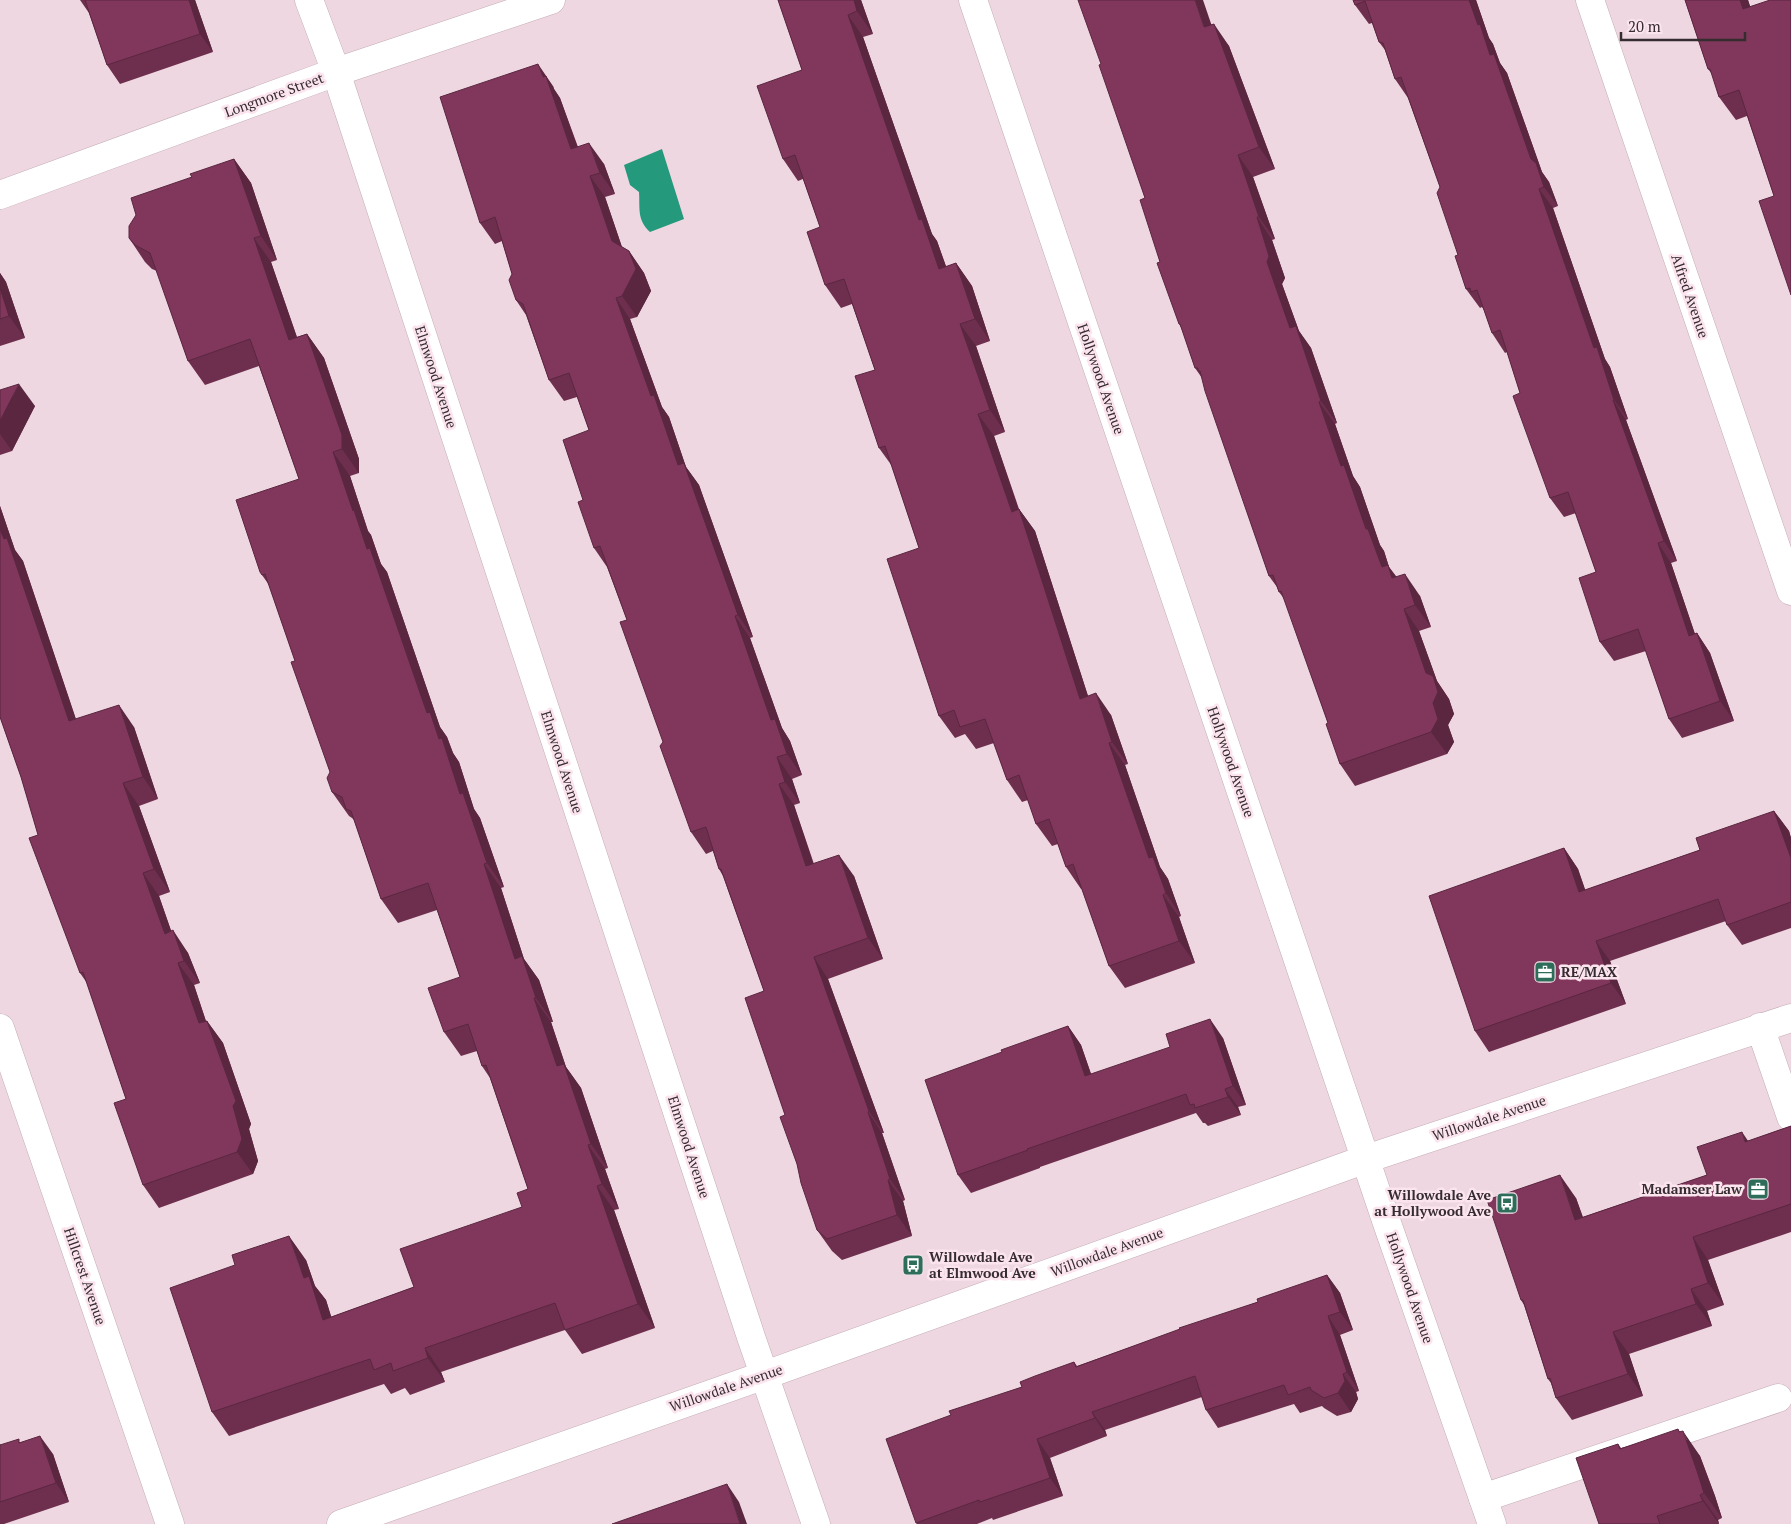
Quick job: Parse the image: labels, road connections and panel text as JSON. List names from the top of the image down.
{
  "streets": {
    "street": [
      "Longmore Street",
      "Alfred Avenue",
      "Elmwood Avenue",
      "Hollywood Avenue",
      "Willowdale Avenue",
      "Hillcrest Avenue"
    ]
  },
  "crossings": [
    ["Longmore Street", "Elmwood Avenue"],
    ["Elmwood Avenue", "Willowdale Avenue"],
    ["Hollywood Avenue", "Willowdale Avenue"]
  ],
  "places": {
    "office": ["RE/MAX", "Madamser Law"],
    "bus stop": ["Willowdale Ave at Hollywood Ave", "Willowdale Ave at Elmwood Ave"]
  },
  "scale_bar": "20 m"
}
